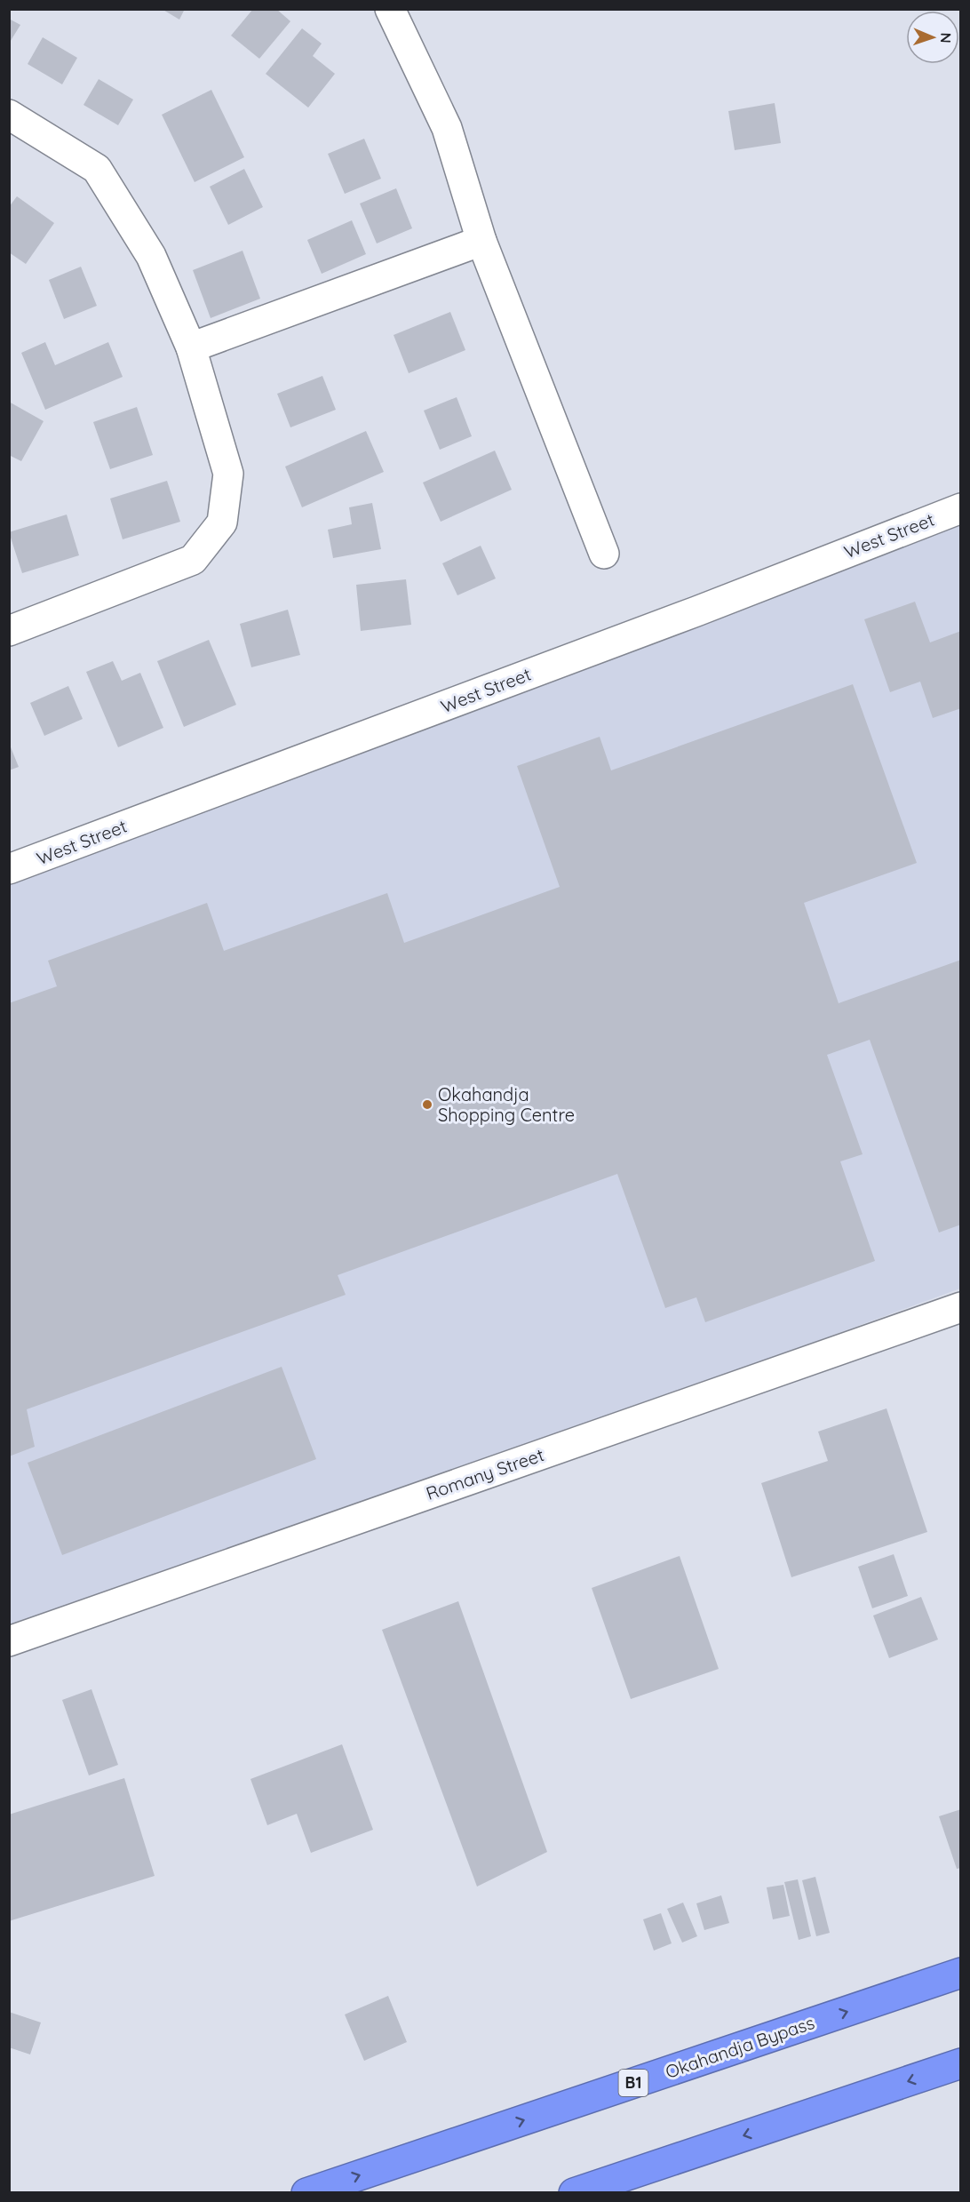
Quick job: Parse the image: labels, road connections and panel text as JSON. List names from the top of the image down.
{
  "streets": {
    "highway": ["Okahandja Bypass", "B1"],
    "street": ["West Street", "Romany Street"]
  },
  "places": ["Okahandja Shopping Centre"],
  "north": "right"
}
